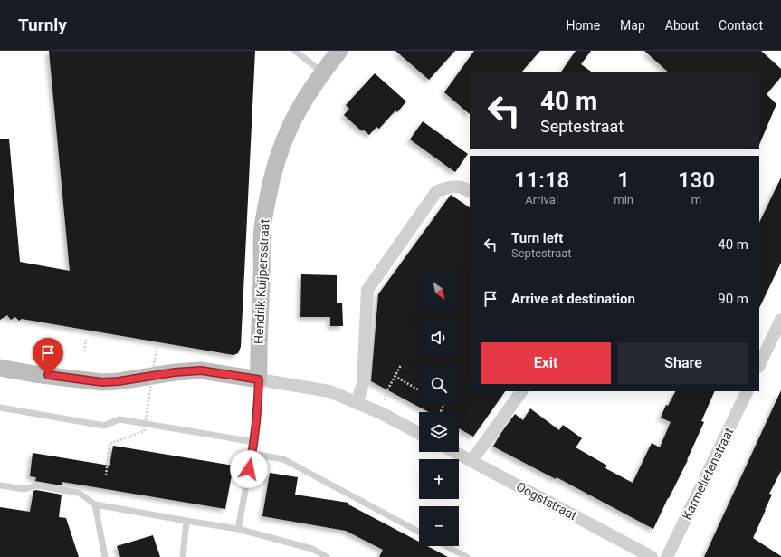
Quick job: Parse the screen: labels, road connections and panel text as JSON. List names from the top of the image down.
{
  "streets": {
    "street": ["Hendrik Kuijpersstraat", "Karmelietenstraat", "Oogststraat"]
  },
  "north": "bottom right",
  "page": {
    "header": "Turnly",
    "nav": [
      "Home",
      "Map",
      "About",
      "Contact"
    ],
    "turn": ["40 m", "Septestraat"],
    "eta": [
      "11:18",
      "Arrival",
      "1",
      "min",
      "130",
      "m"
    ],
    "list": [
      {
        "name": "Turn left",
        "note": "Septestraat",
        "value": "40 m"
      },
      {
        "name": "Arrive at destination",
        "value": "90 m"
      }
    ],
    "map_buttons": ["+", "−"],
    "buttons": ["Exit", "Share"]
  }
}
